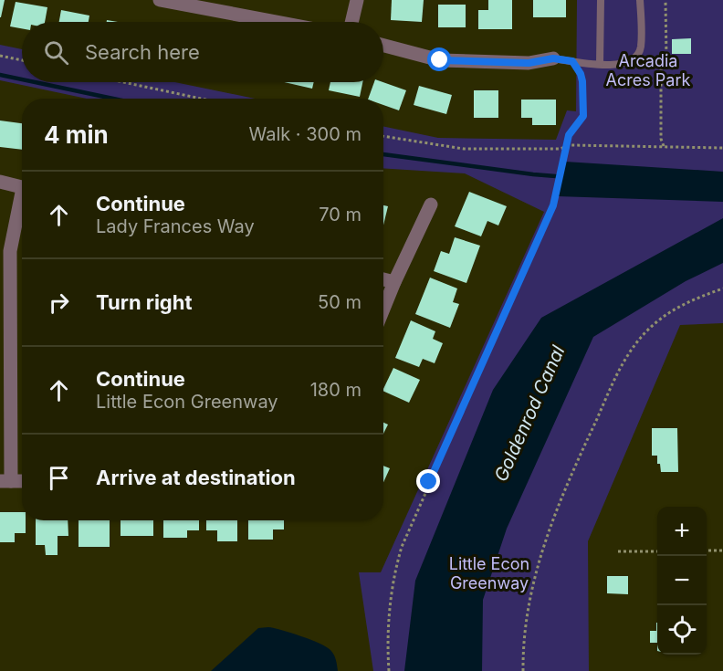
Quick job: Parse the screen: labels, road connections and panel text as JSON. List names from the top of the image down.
{
  "water": ["Goldenrod Canal"],
  "parks": ["Arcadia Acres Park", "Little Econ Greenway"],
  "page": {
    "search": "Search here",
    "heading": ["4 min", "Walk · 300 m"],
    "list": [
      ["Continue", "Lady Frances Way", "70 m"],
      ["Turn right", "50 m"],
      ["Continue", "Little Econ Greenway", "180 m"],
      "Arrive at destination"
    ],
    "map_buttons": ["+", "−"]
  }
}
